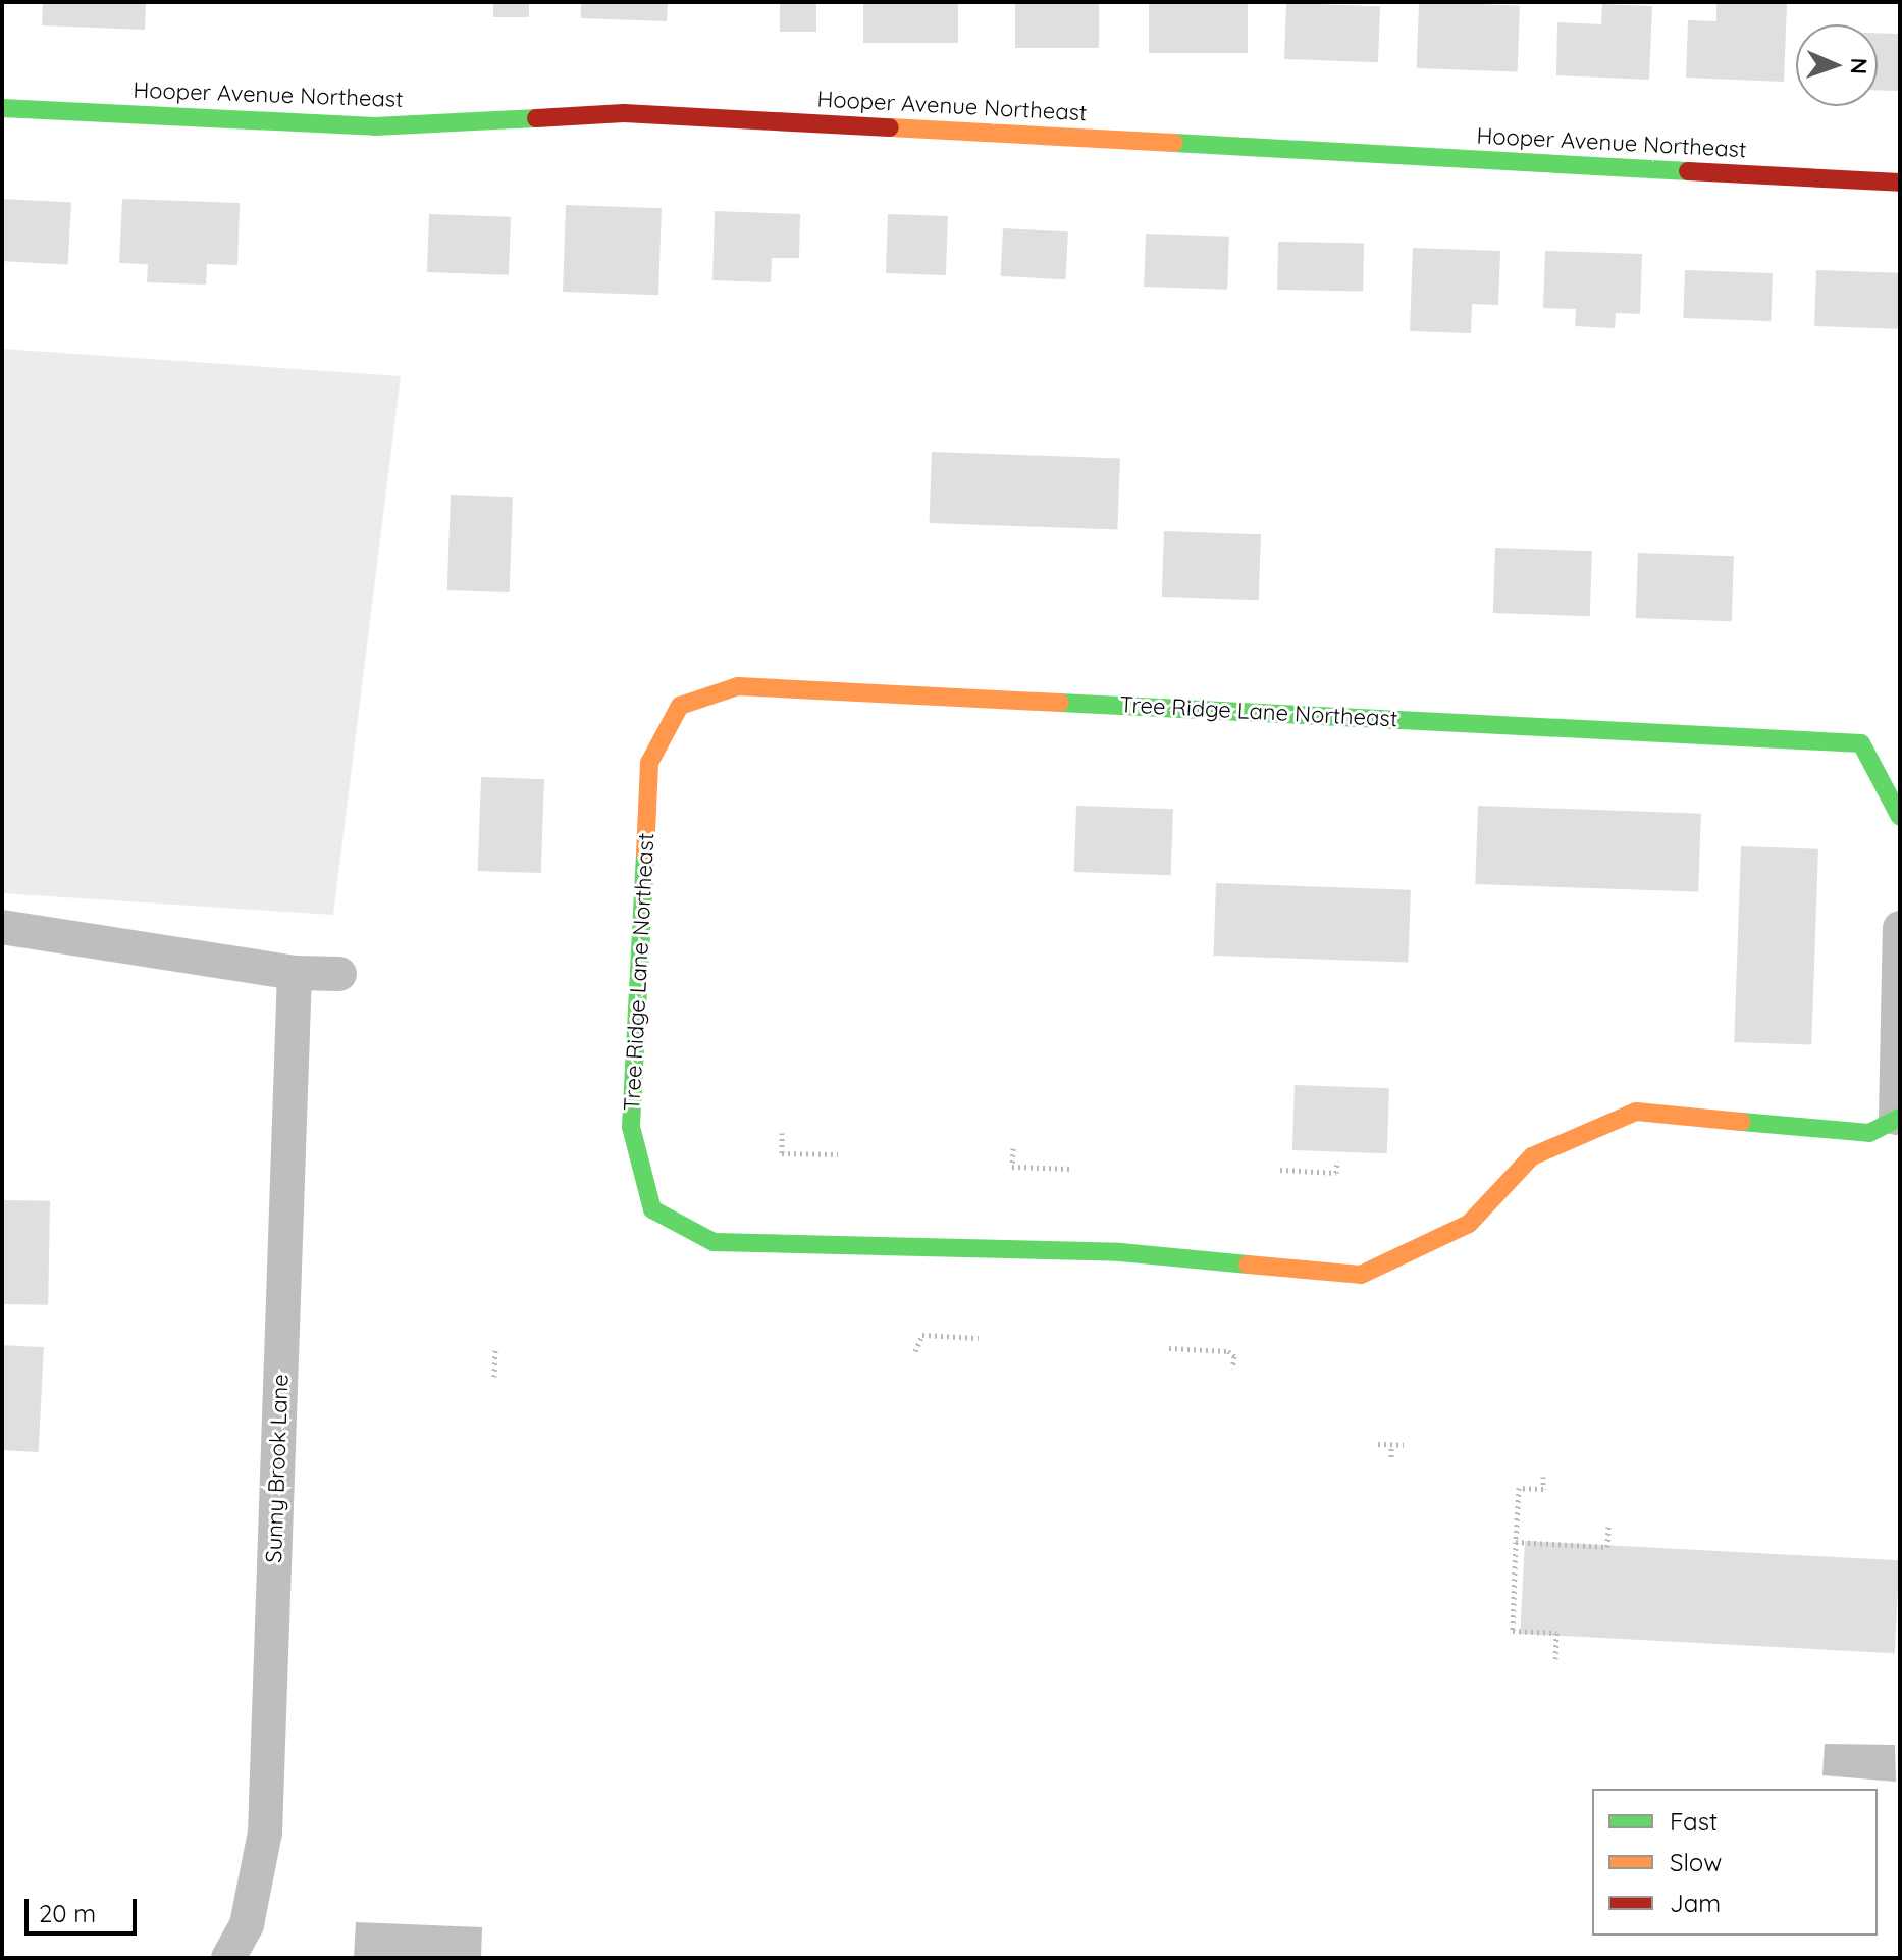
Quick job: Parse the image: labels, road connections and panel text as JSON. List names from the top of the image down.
{
  "streets": {
    "street": ["Hooper Avenue Northeast", "Tree Ridge Lane Northeast", "Sunny Brook Lane"]
  },
  "legend": ["Fast", "Slow", "Jam"],
  "scale_bar": "20 m",
  "north": "right"
}
